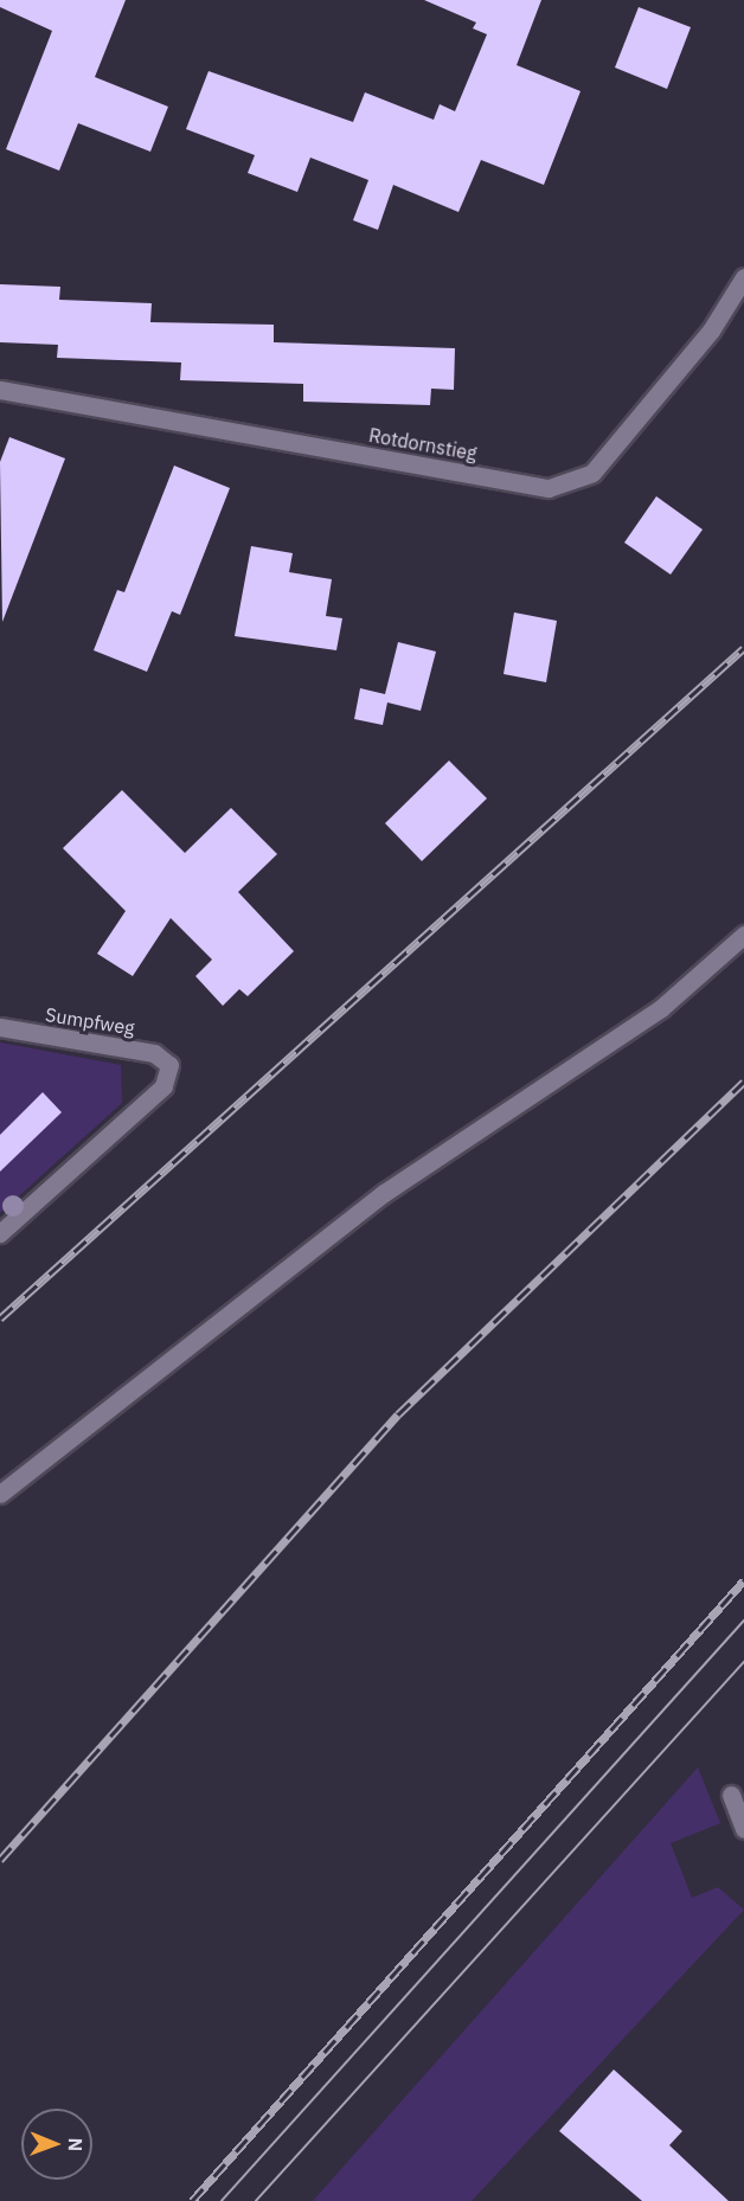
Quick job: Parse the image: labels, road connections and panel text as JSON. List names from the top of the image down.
{
  "streets": {
    "street": ["Rotdornstieg", "Sumpfweg"]
  },
  "north": "right"
}
